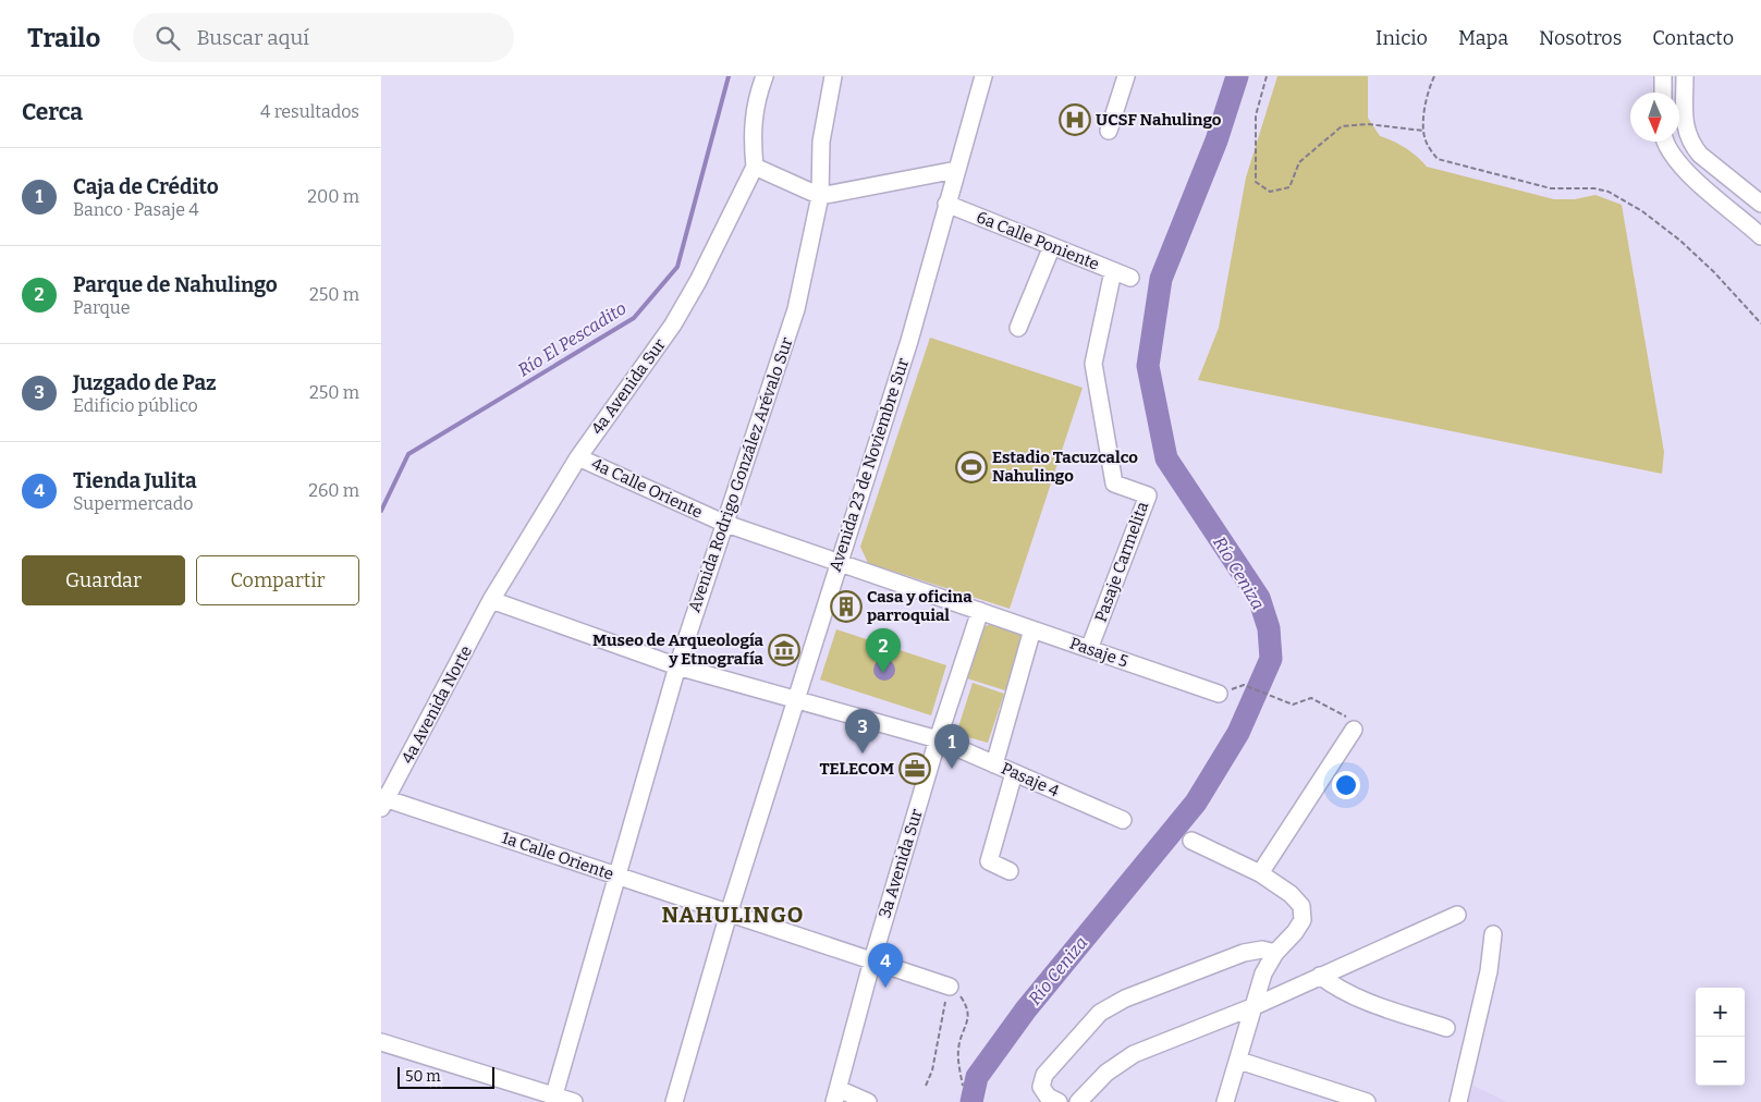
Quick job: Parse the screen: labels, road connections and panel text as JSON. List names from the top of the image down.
{
  "streets": {
    "street": [
      "6a Calle Poniente",
      "4a Avenida Sur",
      "Avenida 23 de Noviembre Sur",
      "Avenida Rodrigo González Arévalo Sur",
      "4a Calle Oriente",
      "Pasaje Carmelita",
      "Pasaje 5",
      "4a Avenida Norte",
      "Pasaje 4",
      "1a Calle Oriente",
      "3a Avenida Sur"
    ]
  },
  "crossings": [
    ["6a Calle Poniente", "Avenida 23 de Noviembre Sur"],
    ["6a Calle Poniente", "Pasaje Carmelita"],
    ["4a Avenida Sur", "4a Calle Oriente"],
    ["4a Avenida Sur", "4a Avenida Norte"],
    ["4a Avenida Sur", "Pasaje 4"],
    ["Avenida 23 de Noviembre Sur", "4a Calle Oriente"],
    ["Avenida 23 de Noviembre Sur", "Pasaje 4"],
    ["Avenida 23 de Noviembre Sur", "1a Calle Oriente"],
    ["Avenida Rodrigo González Arévalo Sur", "4a Calle Oriente"],
    ["Avenida Rodrigo González Arévalo Sur", "Pasaje 4"],
    ["Avenida Rodrigo González Arévalo Sur", "1a Calle Oriente"],
    ["4a Calle Oriente", "Pasaje 5"],
    ["4a Calle Oriente", "3a Avenida Sur"],
    ["Pasaje Carmelita", "Pasaje 5"],
    ["Pasaje 5", "3a Avenida Sur"],
    ["4a Avenida Norte", "Pasaje 4"],
    ["4a Avenida Norte", "1a Calle Oriente"],
    ["Pasaje 4", "3a Avenida Sur"],
    ["1a Calle Oriente", "3a Avenida Sur"]
  ],
  "districts": ["NAHULINGO"],
  "water": ["Río El Pescadito", "Río Ceniza"],
  "places": {
    "hospital": ["UCSF Nahulingo"],
    "sports": ["Estadio Tacuzcalco Nahulingo"],
    "building": ["Casa y oficina parroquial"],
    "museum": ["Museo de Arqueología y Etnografía"],
    "office": ["TELECOM"]
  },
  "scale_bar": "50 m",
  "north": "bottom",
  "page": {
    "header": "Trailo",
    "search": "Buscar aquí",
    "nav": [
      "Inicio",
      "Mapa",
      "Nosotros",
      "Contacto"
    ],
    "heading": ["Cerca", "4 resultados"],
    "list": [
      {
        "mark": "1",
        "name": "Caja de Crédito",
        "note": "Banco · Pasaje 4",
        "value": "200 m"
      },
      {
        "mark": "2",
        "name": "Parque de Nahulingo",
        "note": "Parque",
        "value": "250 m"
      },
      {
        "mark": "3",
        "name": "Juzgado de Paz",
        "note": "Edificio público",
        "value": "250 m"
      },
      {
        "mark": "4",
        "name": "Tienda Julita",
        "note": "Supermercado",
        "value": "260 m"
      }
    ],
    "buttons": ["Guardar", "Compartir"],
    "pins": [
      "2",
      "3",
      "1",
      "4"
    ],
    "map_buttons": ["+", "−"],
    "scale": "50 m"
  }
}
